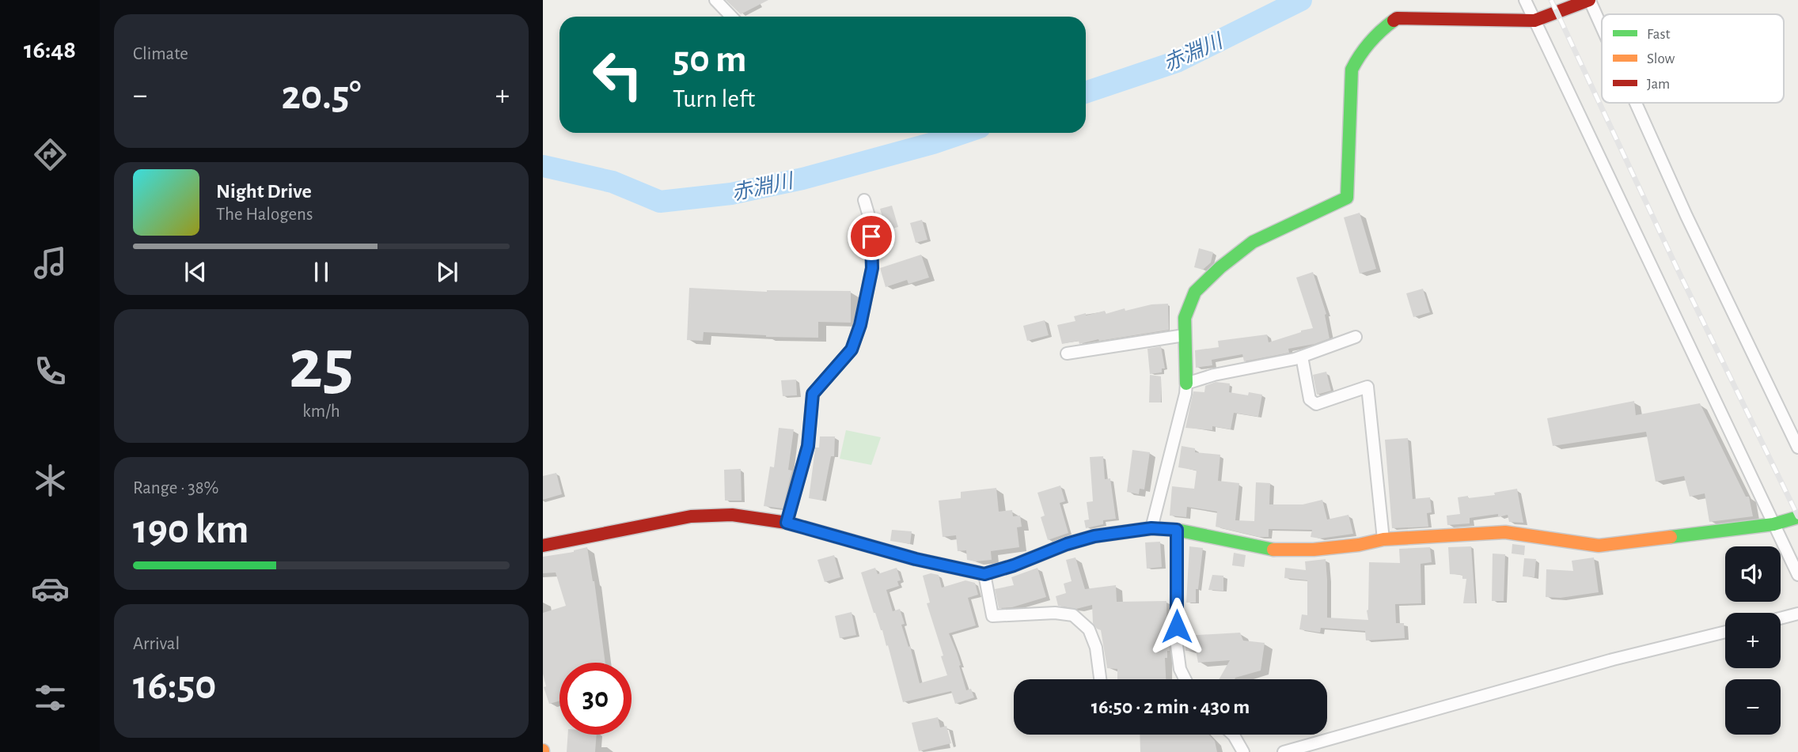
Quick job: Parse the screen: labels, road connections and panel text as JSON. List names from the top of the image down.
{
  "water": ["赤淵川"],
  "legend": ["Fast", "Slow", "Jam"],
  "page": {
    "tabs": "16:48",
    "tile": [
      "Climate",
      ["25", "km/h"],
      ["Range · 38%", "190 km"],
      ["Arrival", "16:50"]
    ],
    "turn": ["50 m", "Turn left"],
    "heat": ["−", "20.5°", "+"],
    "song": ["Night Drive", "The Halogens"],
    "map_buttons": ["+", "−"],
    "limit": "30",
    "trip": "16:50 · 2 min · 430 m"
  }
}
